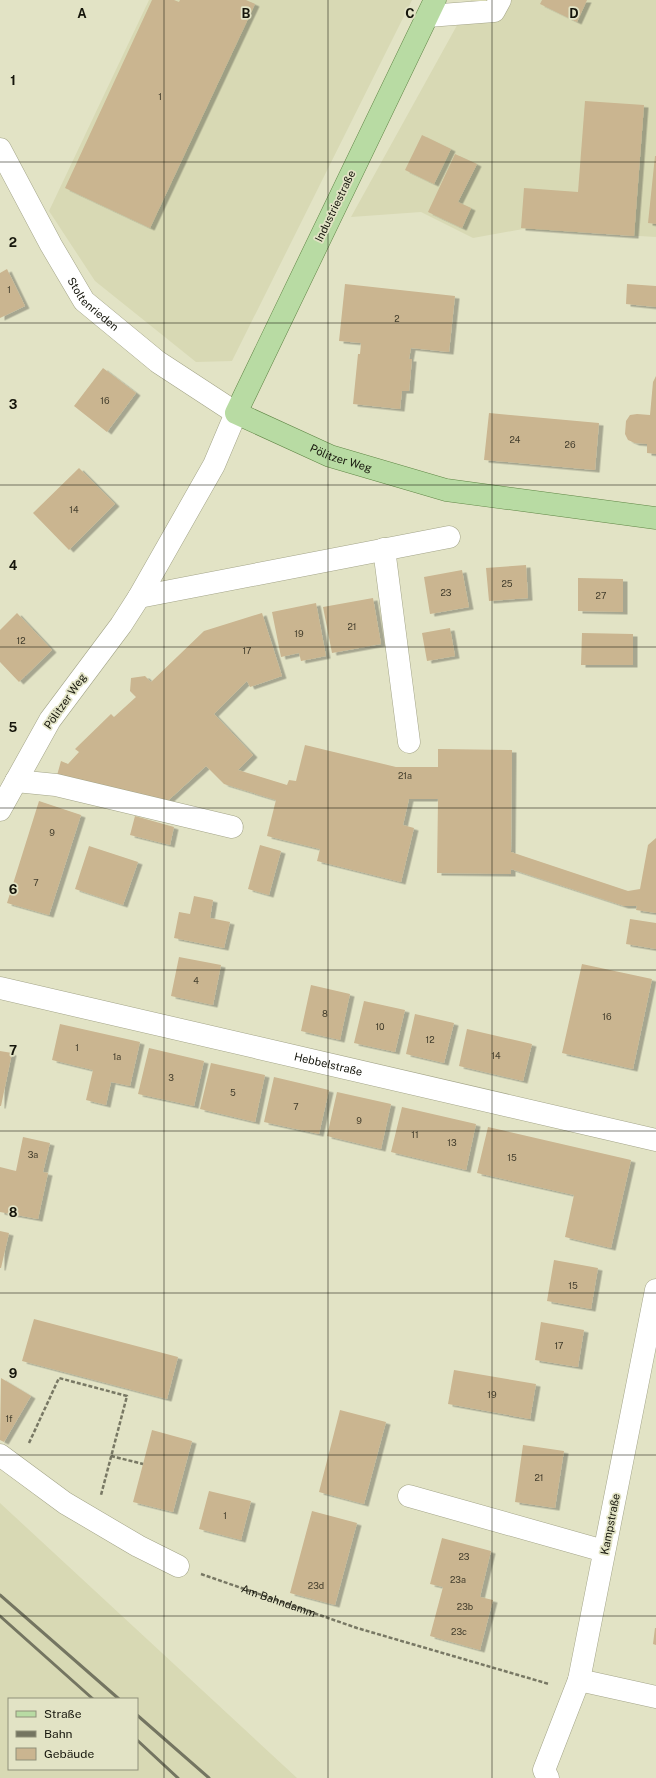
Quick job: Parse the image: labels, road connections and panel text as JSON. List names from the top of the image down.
{
  "streets": {
    "main road": ["Industriestraße", "Pölitzer Weg"],
    "street": ["Stoltenrieden", "Hebbelstraße", "Kampstraße"],
    "path": ["Am Bahndamm"]
  },
  "crossings": [
    ["Industriestraße", "Stoltenrieden"],
    ["Industriestraße", "Pölitzer Weg"],
    ["Stoltenrieden", "Pölitzer Weg"],
    ["Kampstraße", "Am Bahndamm"]
  ],
  "house_numbers": [
    "1",
    "1",
    "2",
    "16",
    "24",
    "26",
    "14",
    "25",
    "23",
    "27",
    "21",
    "19",
    "12",
    "17",
    "21a",
    "9",
    "7",
    "4",
    "8",
    "16",
    "10",
    "12",
    "1",
    "14",
    "1a",
    "3",
    "5",
    "7",
    "9",
    "11",
    "13",
    "3a",
    "15",
    "15",
    "17",
    "19",
    "1f",
    "21",
    "1",
    "23",
    "23a",
    "23d",
    "23b",
    "23c"
  ],
  "legend": ["Straße", "Bahn", "Gebäude"],
  "grid": {
    "columns": [
      "A",
      "B",
      "C",
      "D"
    ],
    "rows": [
      "1",
      "2",
      "3",
      "4",
      "5",
      "6",
      "7",
      "8",
      "9"
    ]
  }
}
